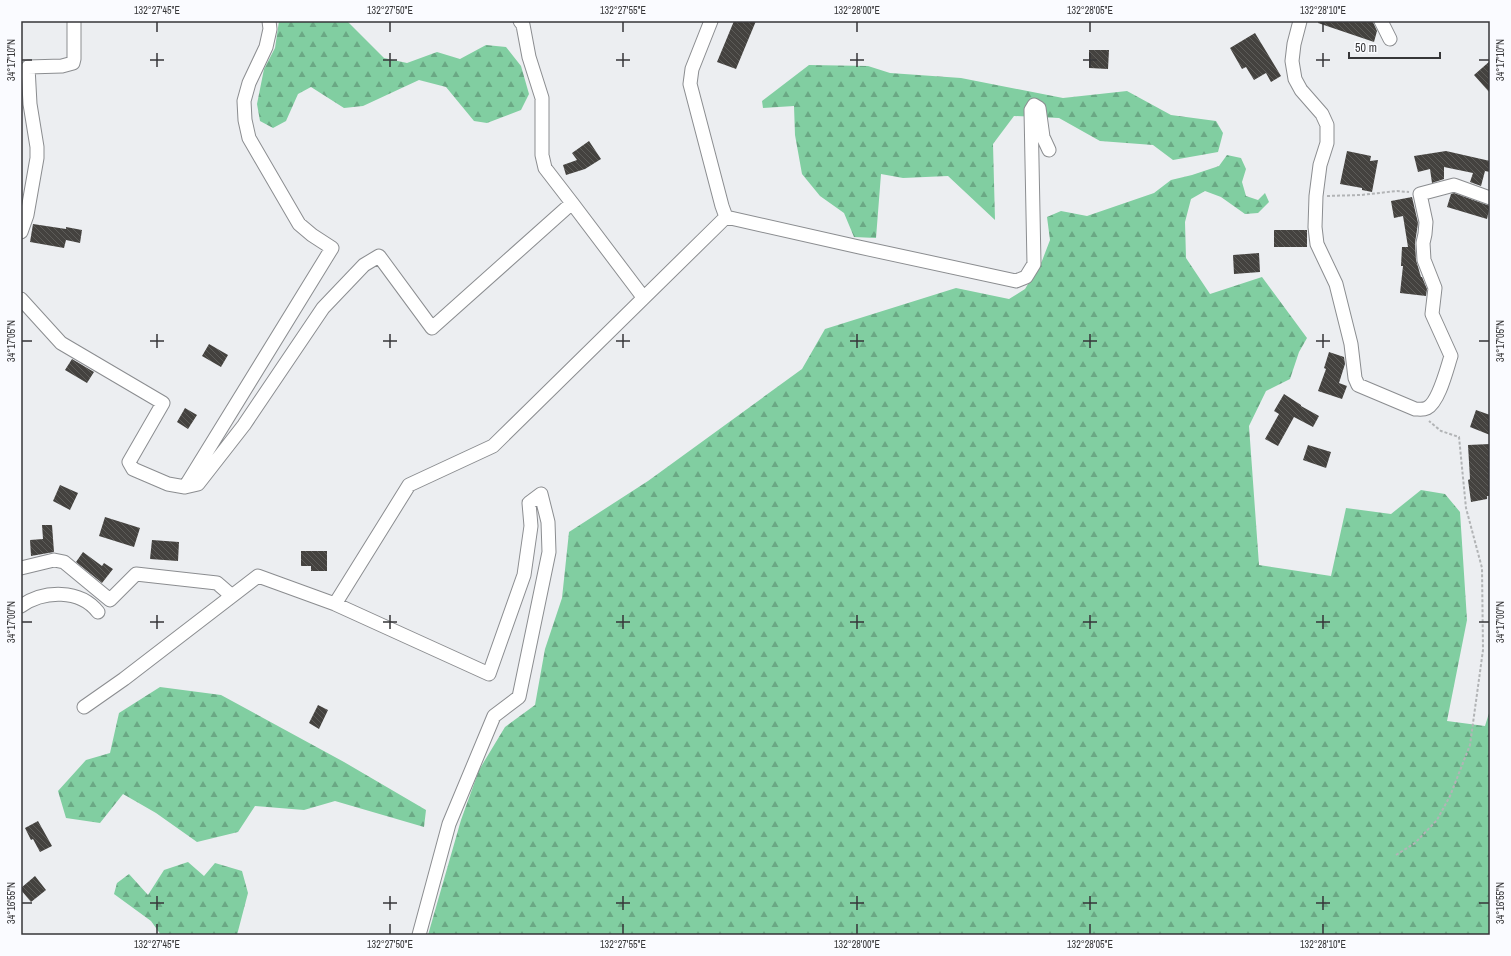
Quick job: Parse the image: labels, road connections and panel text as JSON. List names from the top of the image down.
{
  "scale_bar": "50 m",
  "coordinates": [
    "132°27'45\"E",
    "132°27'50\"E",
    "132°27'55\"E",
    "132°28'00\"E",
    "132°28'05\"E",
    "132°28'10\"E",
    "34°17'10\"N",
    "34°17'05\"N",
    "34°17'00\"N",
    "34°16'55\"N"
  ]
}
